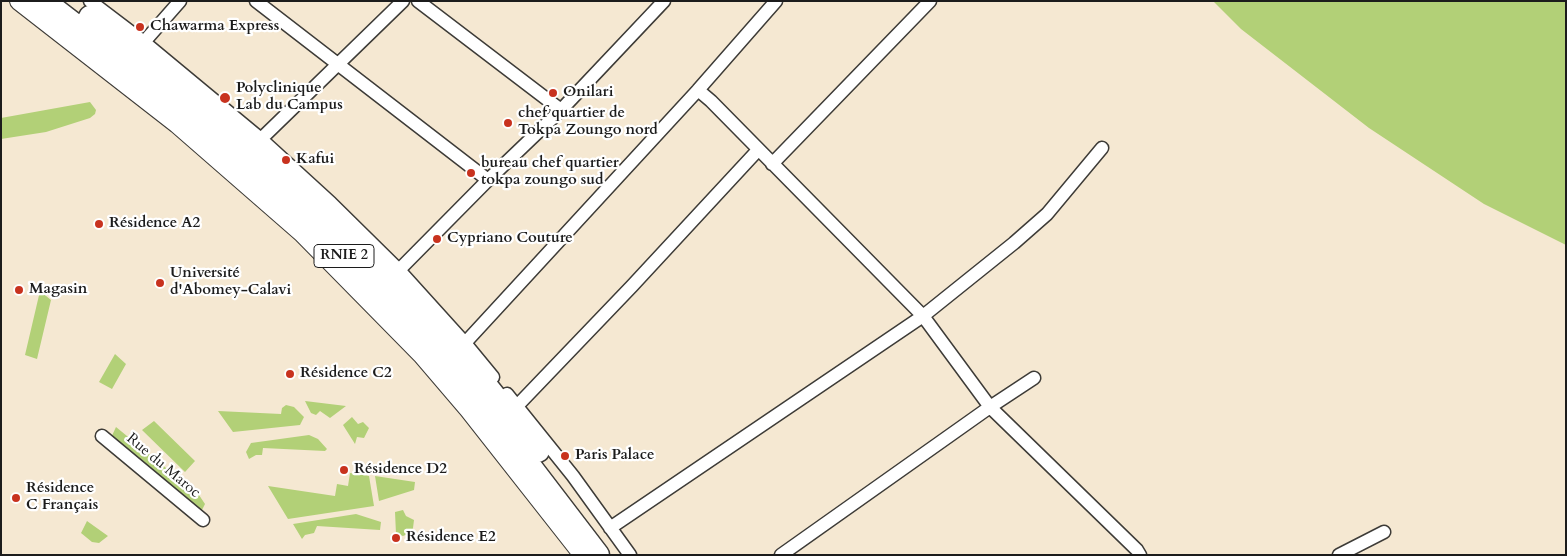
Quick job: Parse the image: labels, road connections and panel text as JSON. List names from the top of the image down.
{
  "streets": {
    "highway": ["RNIE 2"],
    "street": ["Rue du Maroc"]
  },
  "places": [
    "Chawarma Express",
    "Onilari",
    "Polyclinique Lab du Campus",
    "chef quartier de Tokpa Zoungo nord",
    "Kafui",
    "bureau chef quartier tokpa zoungo sud",
    "Résidence A2",
    "Cypriano Couture",
    "Université d'Abomey-Calavi",
    "Magasin",
    "Résidence C2",
    "Paris Palace",
    "Résidence D2",
    "Résidence C Français",
    "Résidence E2"
  ]
}
